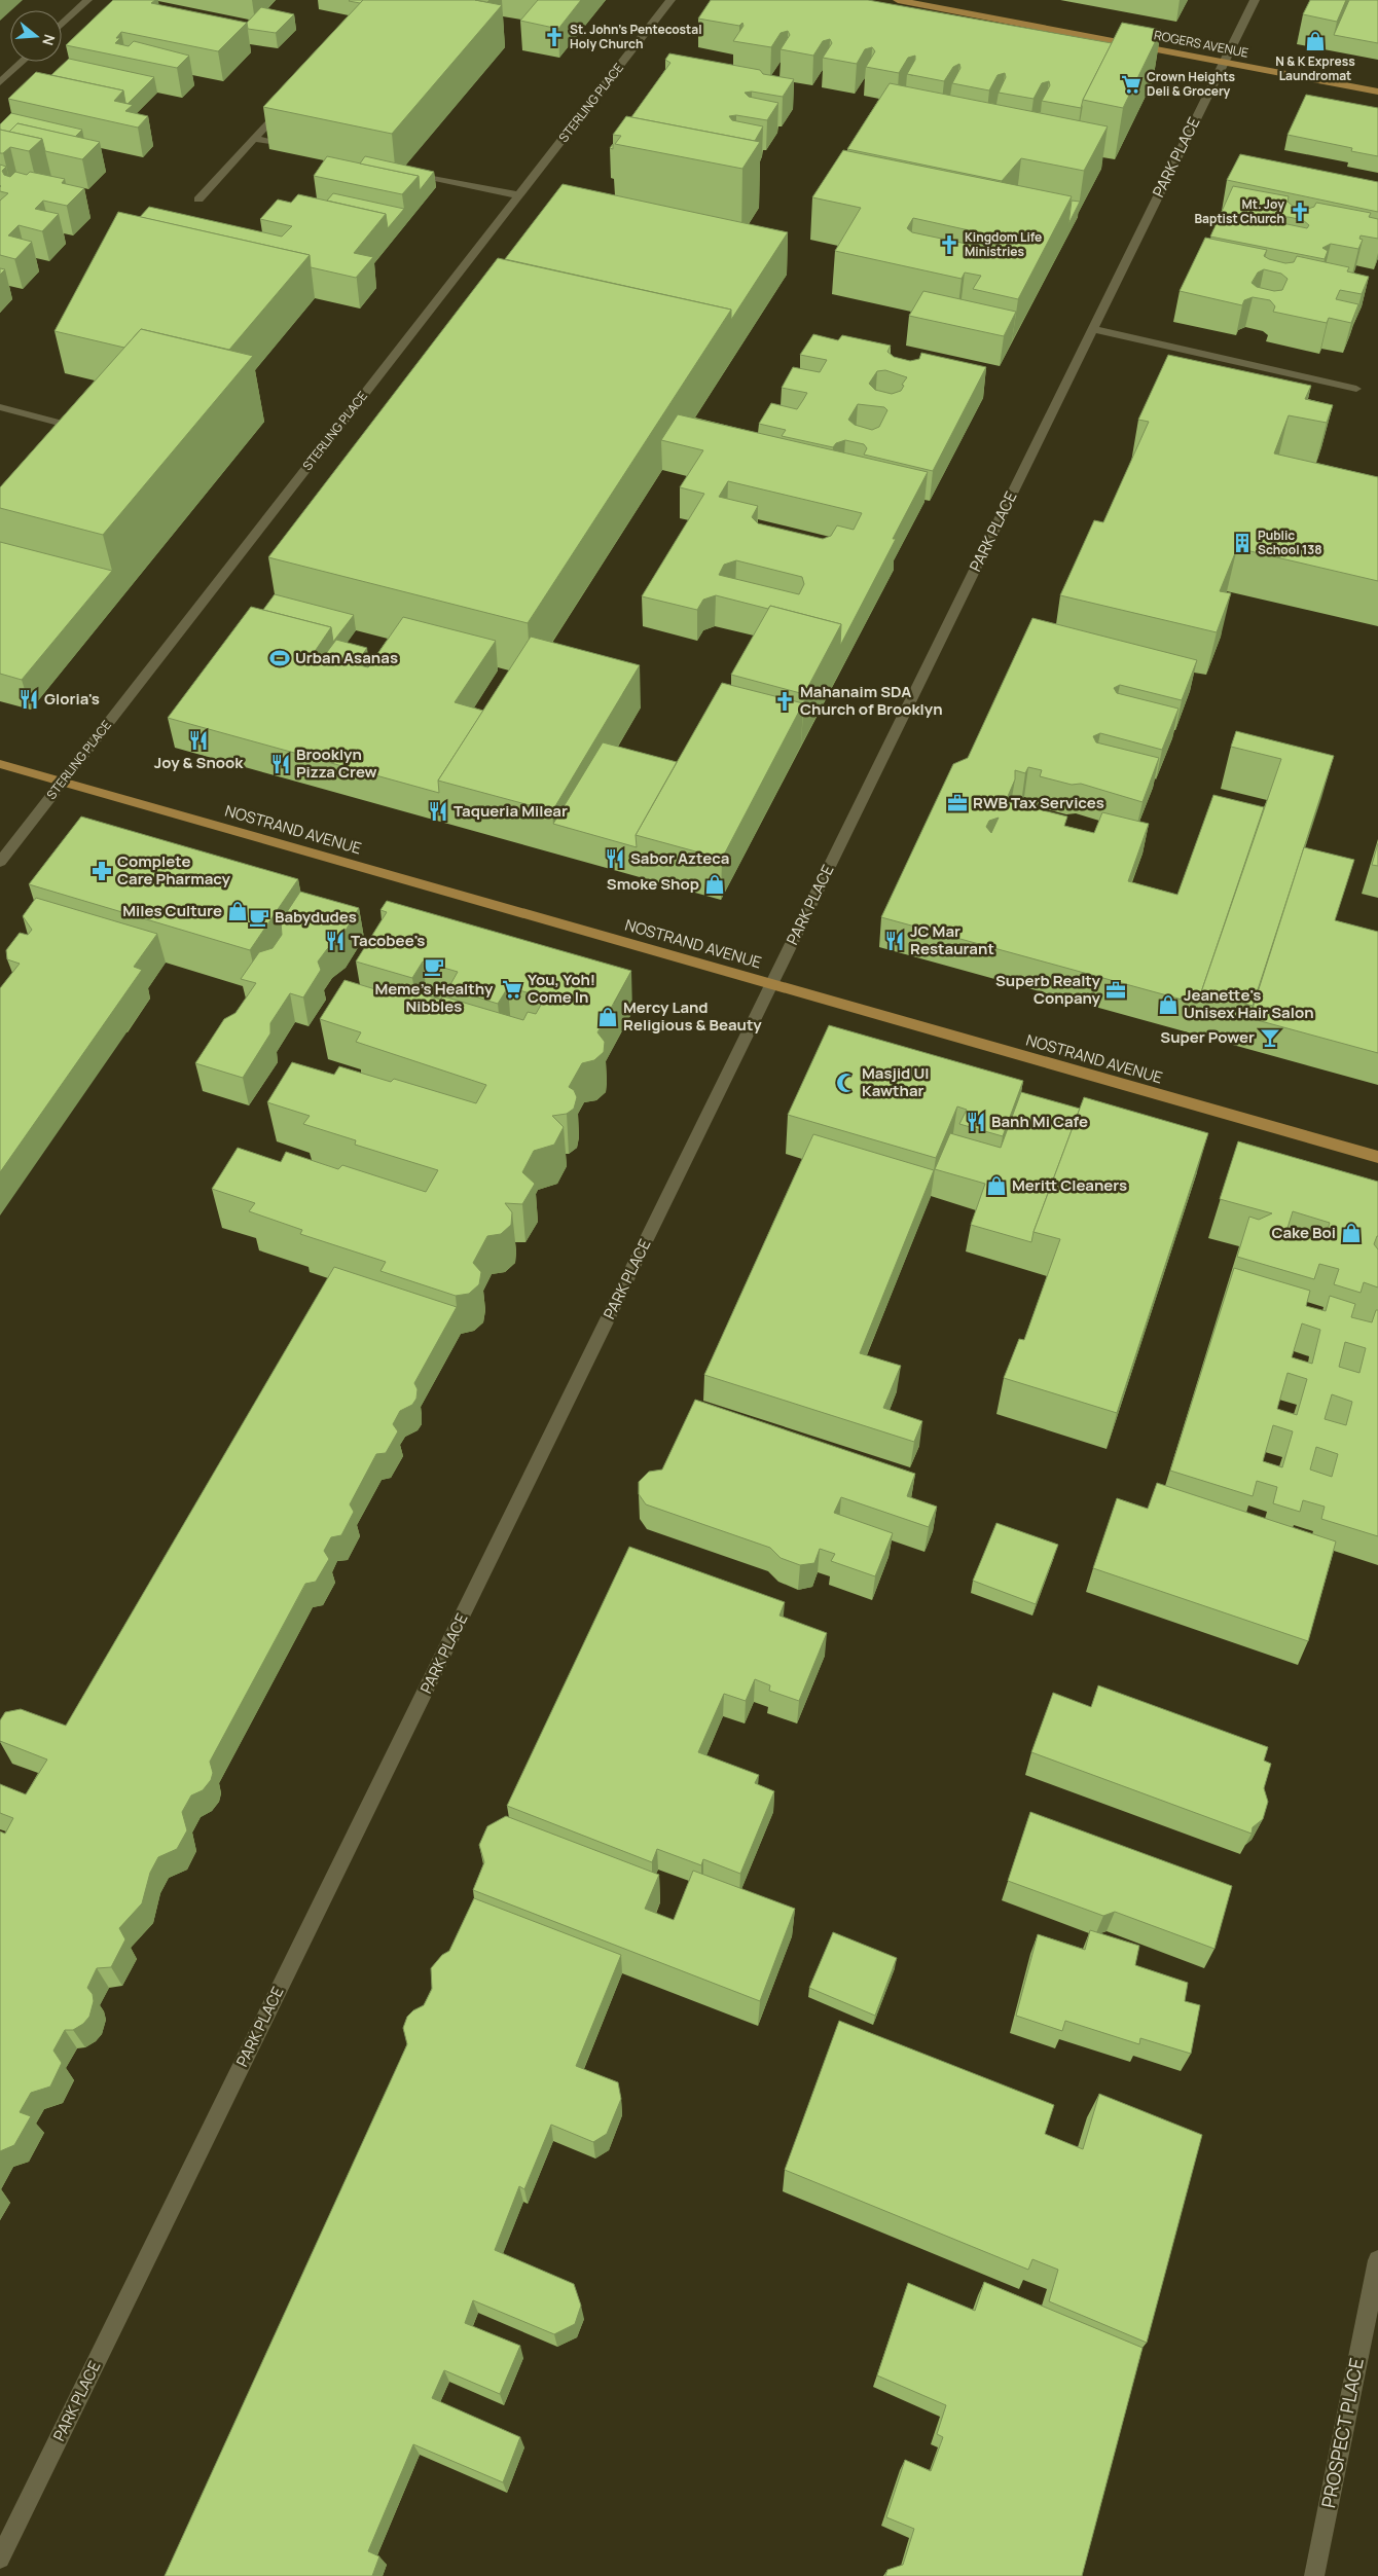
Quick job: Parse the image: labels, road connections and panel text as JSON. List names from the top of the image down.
{
  "streets": {
    "main road": ["ROGERS AVENUE", "NOSTRAND AVENUE"],
    "street": ["STERLING PLACE", "PARK PLACE", "PROSPECT PLACE"]
  },
  "crossings": [
    ["ROGERS AVENUE", "PARK PLACE"],
    ["STERLING PLACE", "NOSTRAND AVENUE"],
    ["PARK PLACE", "NOSTRAND AVENUE"]
  ],
  "places": {
    "church": [
      "St. John's Pentecostal Holy Church",
      "Mt. Joy Baptist Church",
      "Kingdom Life Ministries",
      "Mahanaim SDA Church of Brooklyn"
    ],
    "shop": [
      "N & K Express Laundromat",
      "Smoke Shop",
      "Miles Culture",
      "Jeanette's Unisex Hair Salon",
      "Mercy Land Religious & Beauty",
      "Meritt Cleaners",
      "Cake Boi"
    ],
    "supermarket": ["Crown Heights Deli & Grocery", "You, Yoh! Come In"],
    "building": ["Public School 138"],
    "sports": ["Urban Asanas"],
    "restaurant": [
      "Gloria's",
      "Joy & Snook",
      "Brooklyn Pizza Crew",
      "Taqueria Milear",
      "Sabor Azteca",
      "Tacobee's",
      "JC Mar Restaurant",
      "Banh Mi Cafe"
    ],
    "office": ["RWB Tax Services", "Superb Realty Conpany"],
    "pharmacy": ["Complete Care Pharmacy"],
    "cafe": ["Babydudes", "Meme's Healthy Nibbles"],
    "bar": ["Super Power"],
    "mosque": ["Masjid Ul Kawthar"]
  },
  "north": "right"
}
